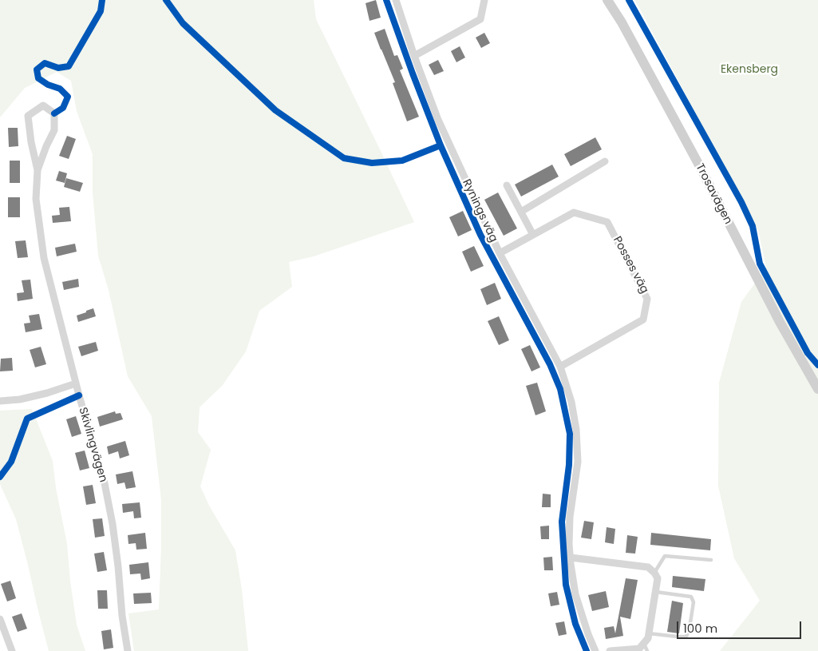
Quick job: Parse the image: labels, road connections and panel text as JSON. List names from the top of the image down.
{
  "streets": {
    "main road": ["Trosavägen"],
    "street": ["Rynings väg", "Posses väg", "Skivlingvägen"]
  },
  "crossings": [
    ["Rynings väg", "Posses väg"]
  ],
  "parks": ["Ekensberg"],
  "scale_bar": "100 m"
}
